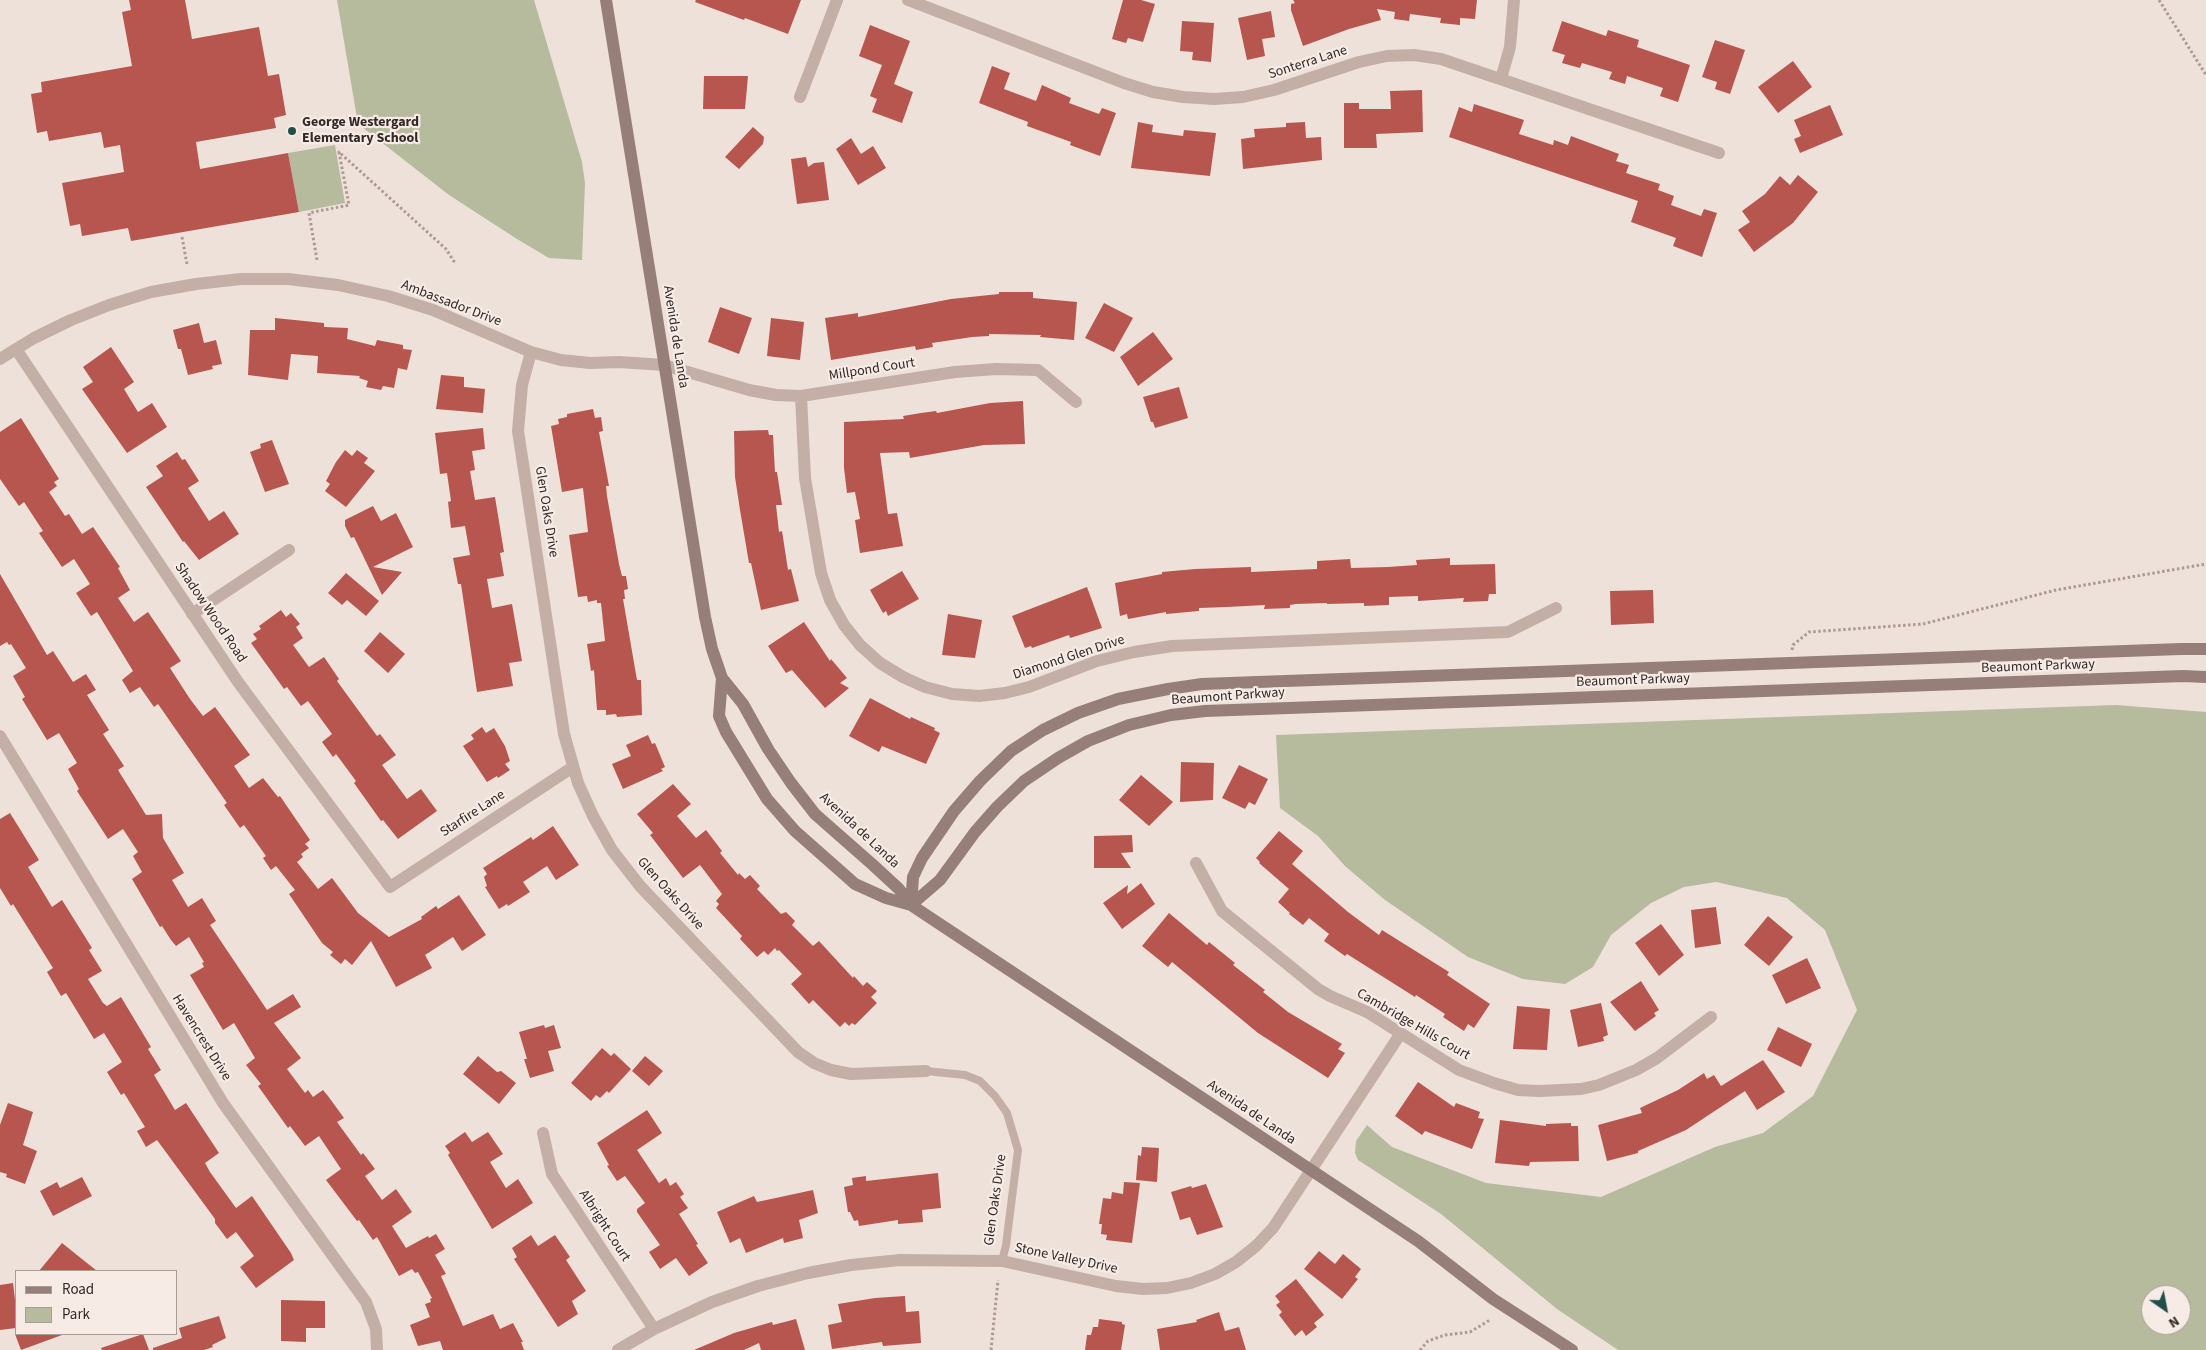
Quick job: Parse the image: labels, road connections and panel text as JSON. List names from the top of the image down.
{
  "streets": {
    "street": [
      "Sonterra Lane",
      "Ambassador Drive",
      "Avenida de Landa",
      "Millpond Court",
      "Glen Oaks Drive",
      "Shadow Wood Road",
      "Diamond Glen Drive",
      "Beaumont Parkway",
      "Starfire Lane",
      "Cambridge Hills Court",
      "Havencrest Drive",
      "Albright Court",
      "Stone Valley Drive"
    ]
  },
  "crossings": [
    ["Ambassador Drive", "Avenida de Landa"],
    ["Ambassador Drive", "Millpond Court"],
    ["Ambassador Drive", "Glen Oaks Drive"],
    ["Ambassador Drive", "Shadow Wood Road"],
    ["Avenida de Landa", "Millpond Court"],
    ["Avenida de Landa", "Beaumont Parkway"],
    ["Avenida de Landa", "Stone Valley Drive"],
    ["Millpond Court", "Diamond Glen Drive"],
    ["Glen Oaks Drive", "Starfire Lane"],
    ["Glen Oaks Drive", "Stone Valley Drive"],
    ["Shadow Wood Road", "Starfire Lane"],
    ["Cambridge Hills Court", "Stone Valley Drive"],
    ["Albright Court", "Stone Valley Drive"]
  ],
  "places": ["George Westergard Elementary School"],
  "legend": ["Road", "Park"],
  "north": "bottom right"
}
